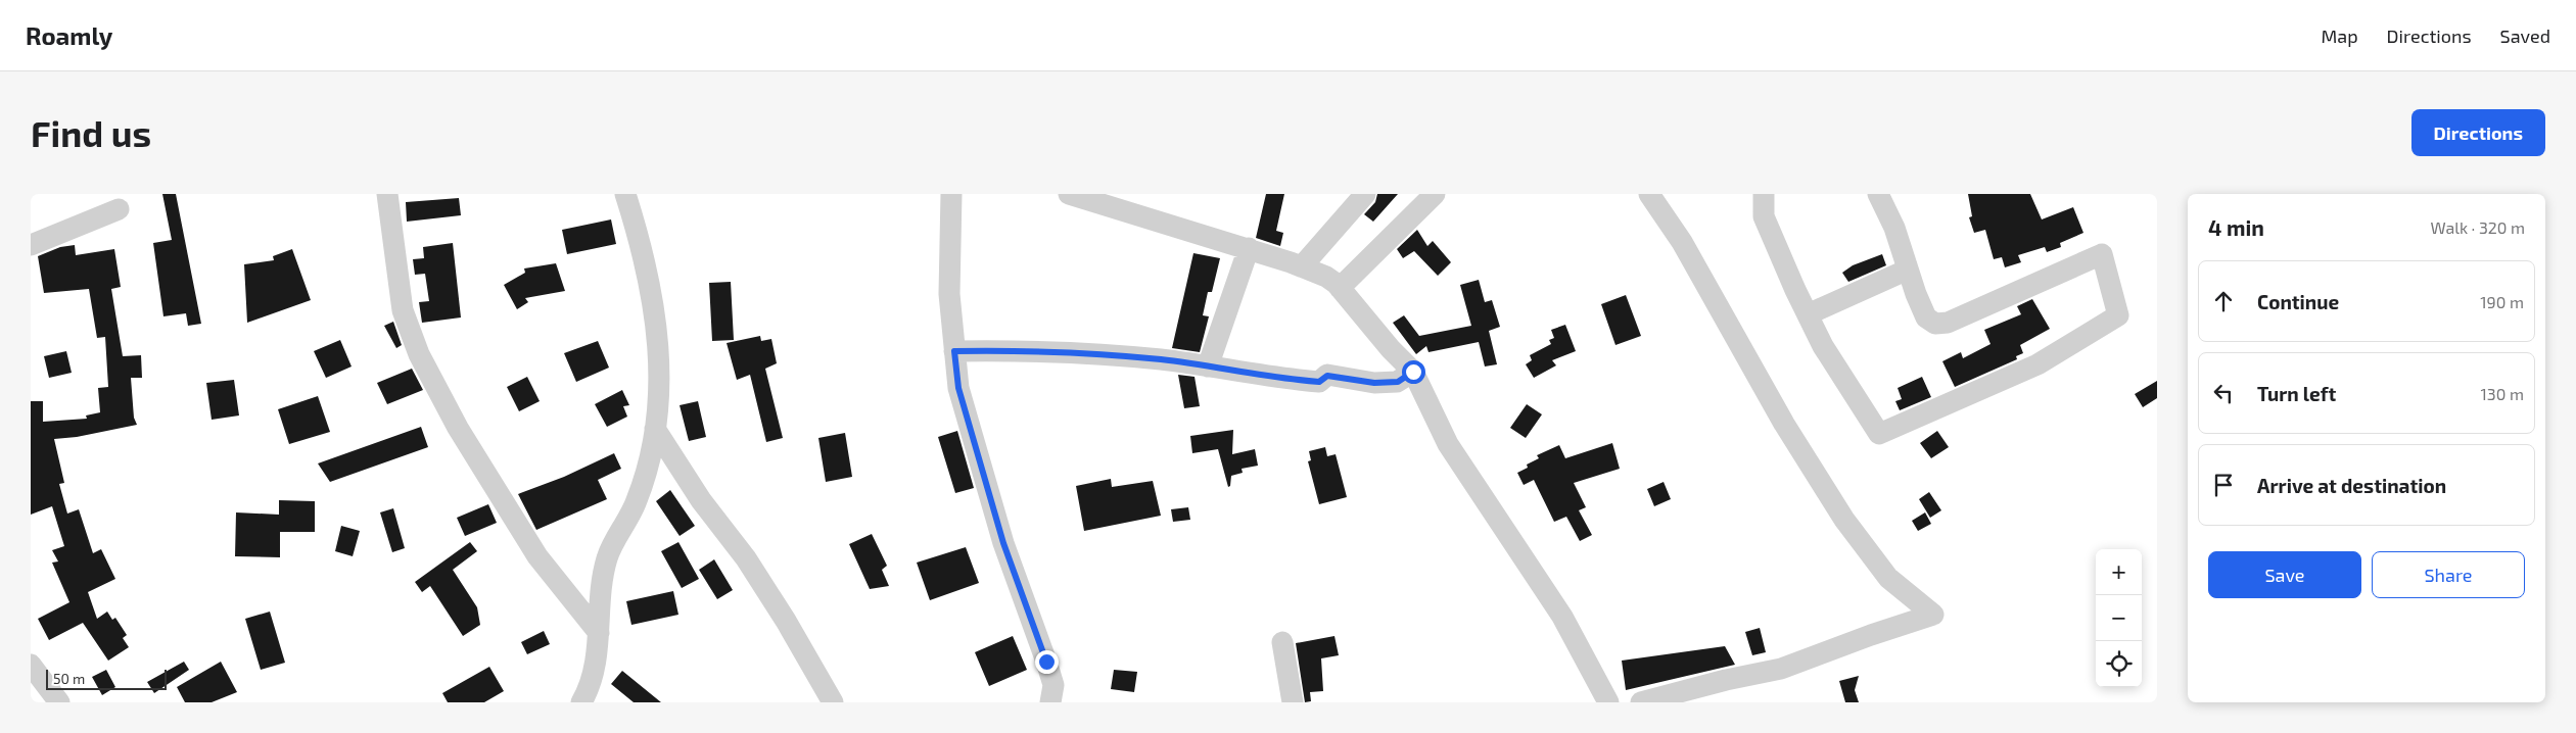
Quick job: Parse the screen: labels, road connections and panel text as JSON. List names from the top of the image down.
{
  "scale_bar": "50 m",
  "page": {
    "header": "Roamly",
    "nav": ["Map", "Directions", "Saved"],
    "buttons": [
      "Directions",
      ["Save", "Share"]
    ],
    "title": "Find us",
    "heading": ["4 min", "Walk · 320 m"],
    "list": [
      ["Continue", "190 m"],
      ["Turn left", "130 m"],
      "Arrive at destination"
    ],
    "map_buttons": ["+", "−"],
    "scale": "50 m"
  }
}
